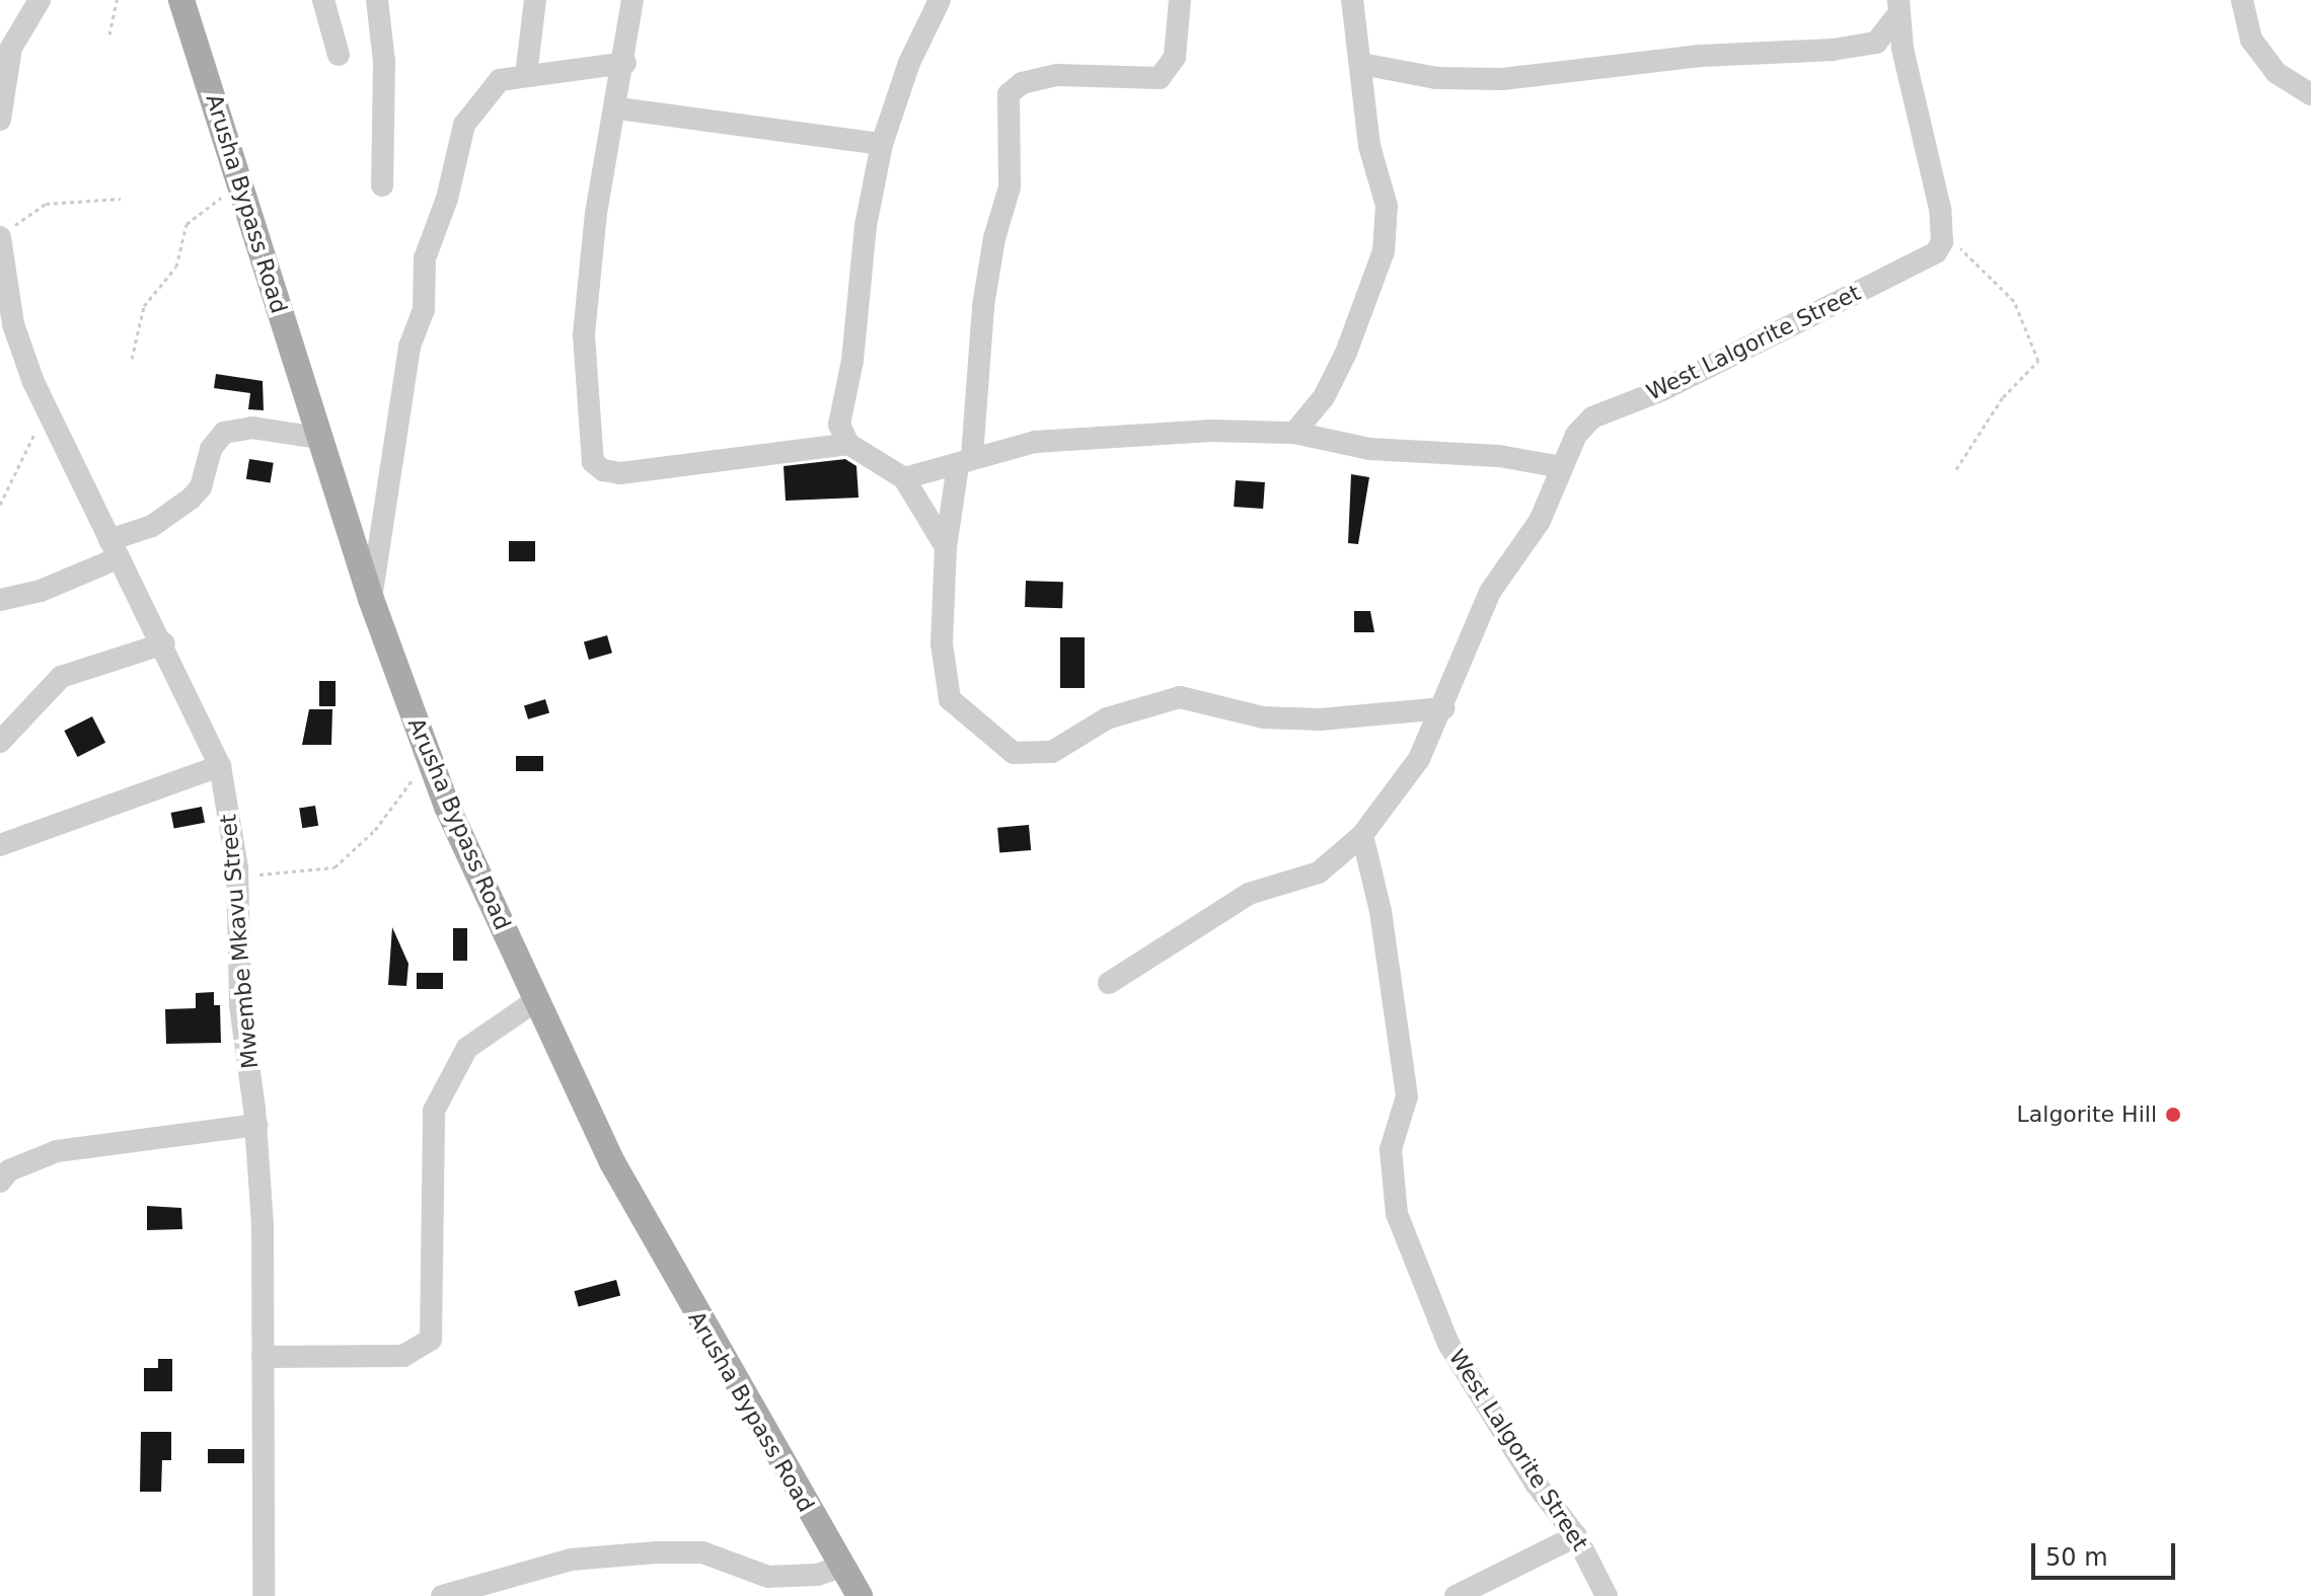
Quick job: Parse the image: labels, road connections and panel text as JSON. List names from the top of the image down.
{
  "streets": {
    "main road": ["Arusha Bypass Road"],
    "street": ["West Lalgorite Street", "Mwembe Mkavu Street"]
  },
  "places": ["Lalgorite Hill"],
  "scale_bar": "50 m"
}
